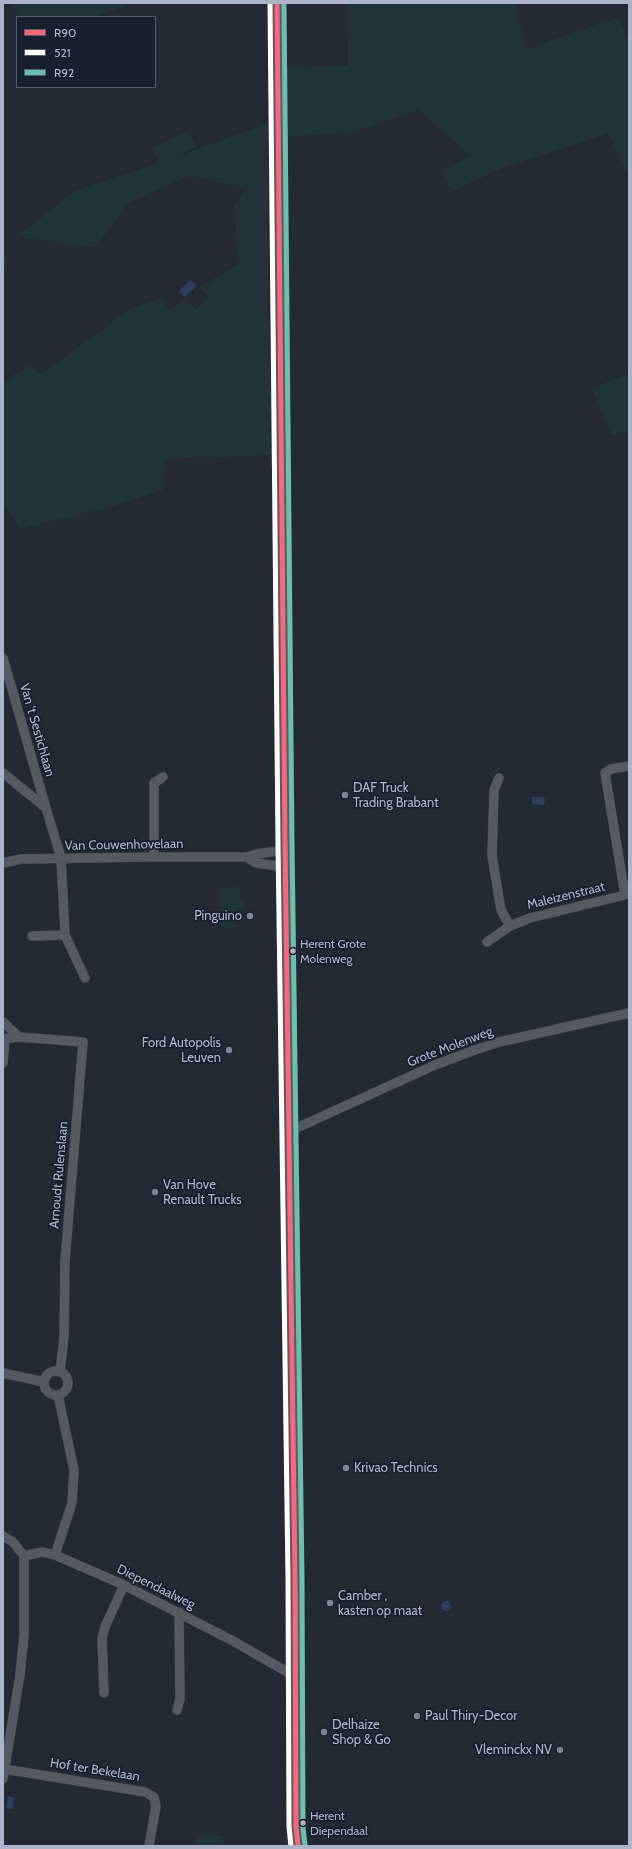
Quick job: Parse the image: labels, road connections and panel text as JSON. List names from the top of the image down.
{
  "streets": {
    "street": [
      "Van 't Sestichlaan",
      "Van Couwenhovelaan",
      "Maleizenstraat",
      "Grote Molenweg",
      "Arnoudt Rulenslaan",
      "Diependaalweg",
      "Hof ter Bekelaan"
    ]
  },
  "crossings": [
    ["Van 't Sestichlaan", "Van Couwenhovelaan"]
  ],
  "places": [
    "DAF Truck Trading Brabant",
    "Pinguino",
    "Herent Grote Molenweg",
    "Ford Autopolis Leuven",
    "Van Hove Renault Trucks",
    "Krivao Technics",
    "Camber , kasten op maat",
    "Paul Thiry-Decor",
    "Delhaize Shop & Go",
    "Vleminckx NV",
    "Herent Diependaal"
  ],
  "lines": ["transit line R90", "transit line 521", "transit line R92"],
  "legend": ["R90", "521", "R92"]
}
